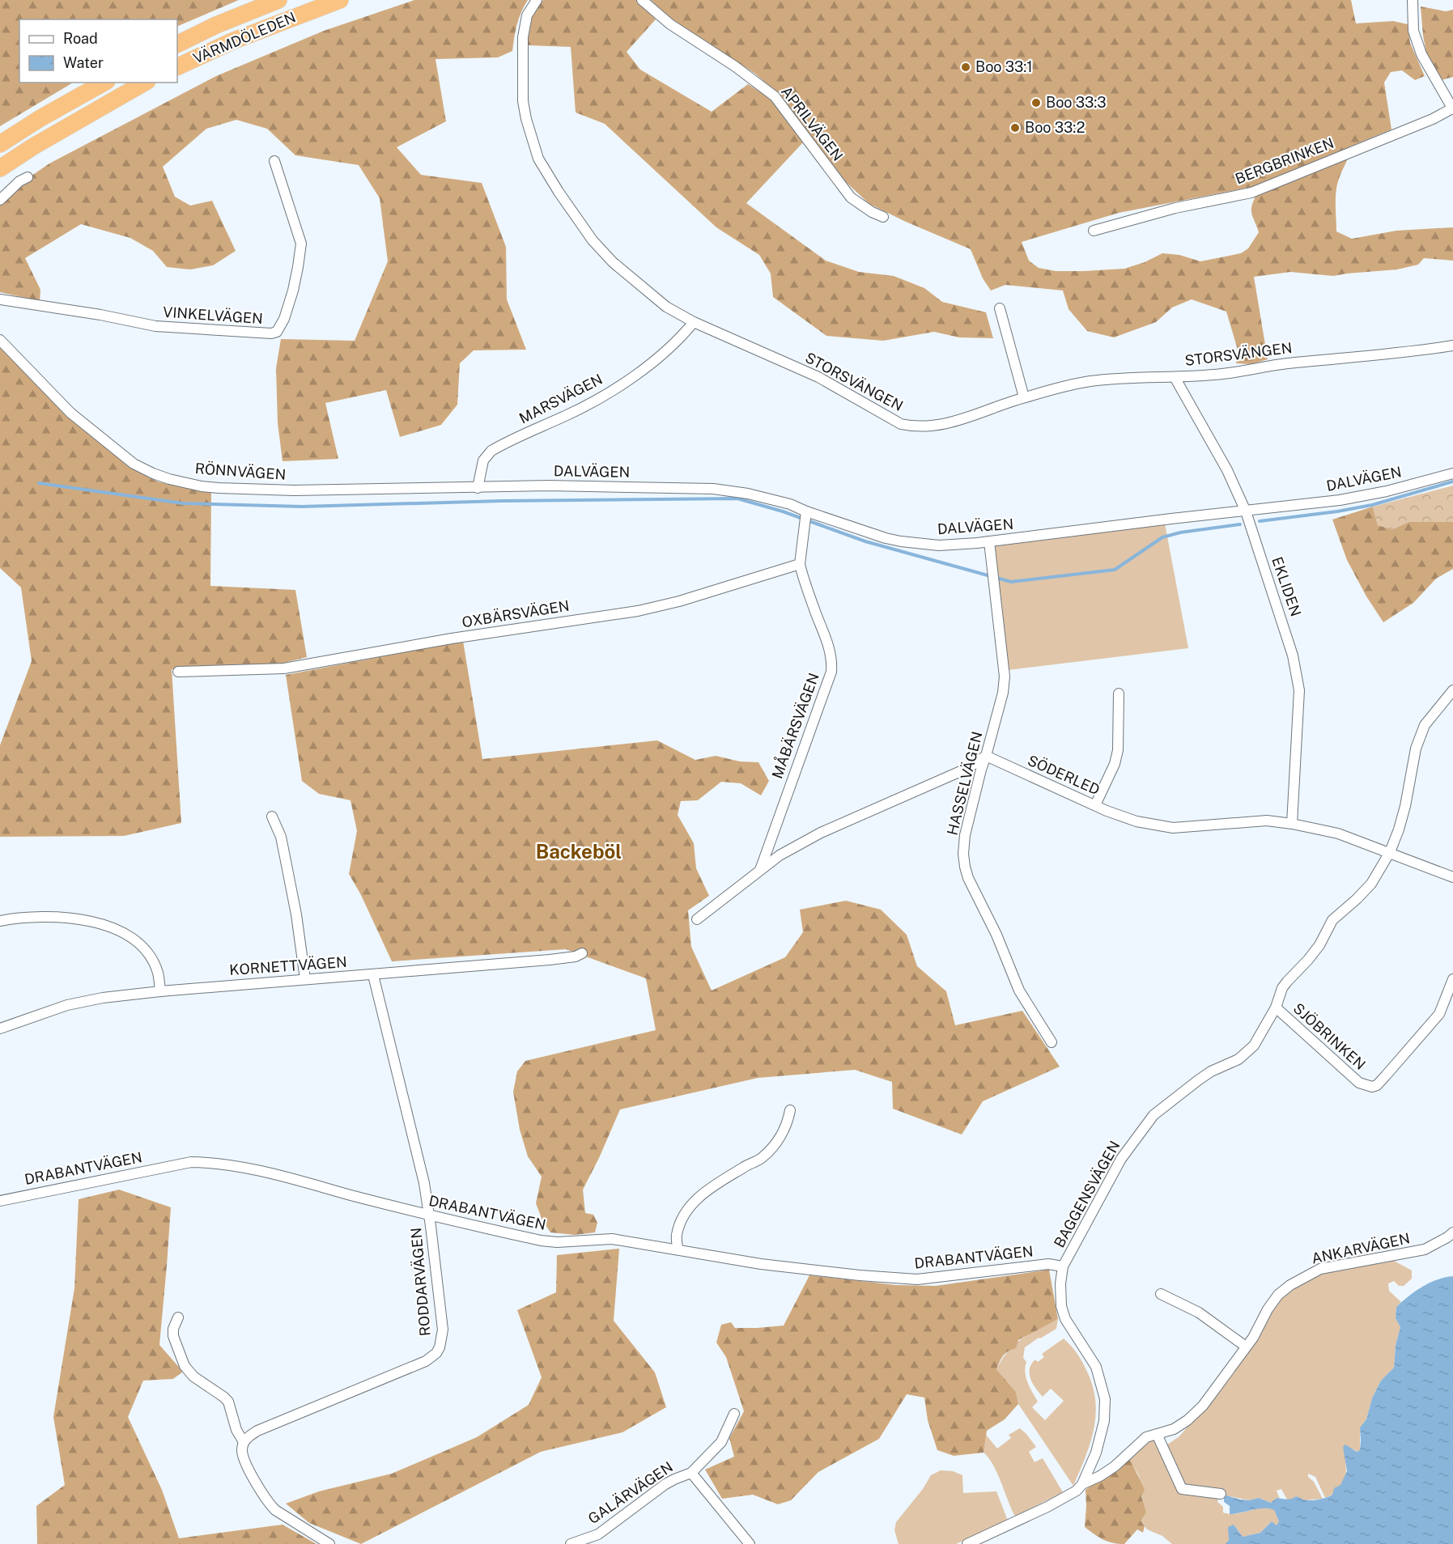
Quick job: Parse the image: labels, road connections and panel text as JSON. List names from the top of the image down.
{
  "streets": {
    "highway": ["VÄRMDÖLEDEN"],
    "street": [
      "APRILVÄGEN",
      "BERGBRINKEN",
      "VINKELVÄGEN",
      "STORSVÄNGEN",
      "MARSVÄGEN",
      "RÖNNVÄGEN",
      "DALVÄGEN",
      "EKLIDEN",
      "OXBÄRSVÄGEN",
      "MÅBÄRSVÄGEN",
      "SÖDERLED",
      "HASSELVÄGEN",
      "KORNETTVÄGEN",
      "SJÖBRINKEN",
      "DRABANTVÄGEN",
      "BAGGENSVÄGEN",
      "ANKARVÄGEN",
      "RODDARVÄGEN",
      "GALÄRVÄGEN"
    ]
  },
  "crossings": [
    ["STORSVÄNGEN", "MARSVÄGEN"],
    ["STORSVÄNGEN", "EKLIDEN"],
    ["MARSVÄGEN", "RÖNNVÄGEN"],
    ["RÖNNVÄGEN", "DALVÄGEN"],
    ["DALVÄGEN", "EKLIDEN"],
    ["DALVÄGEN", "HASSELVÄGEN"],
    ["EKLIDEN", "SÖDERLED"],
    ["OXBÄRSVÄGEN", "MÅBÄRSVÄGEN"],
    ["SÖDERLED", "HASSELVÄGEN"],
    ["SÖDERLED", "BAGGENSVÄGEN"],
    ["KORNETTVÄGEN", "RODDARVÄGEN"],
    ["SJÖBRINKEN", "BAGGENSVÄGEN"],
    ["DRABANTVÄGEN", "BAGGENSVÄGEN"],
    ["DRABANTVÄGEN", "RODDARVÄGEN"],
    ["BAGGENSVÄGEN", "ANKARVÄGEN"]
  ],
  "districts": ["Backeböl"],
  "places": ["Boo 33:1", "Boo 33:3", "Boo 33:2"],
  "legend": ["Road", "Water"]
}
